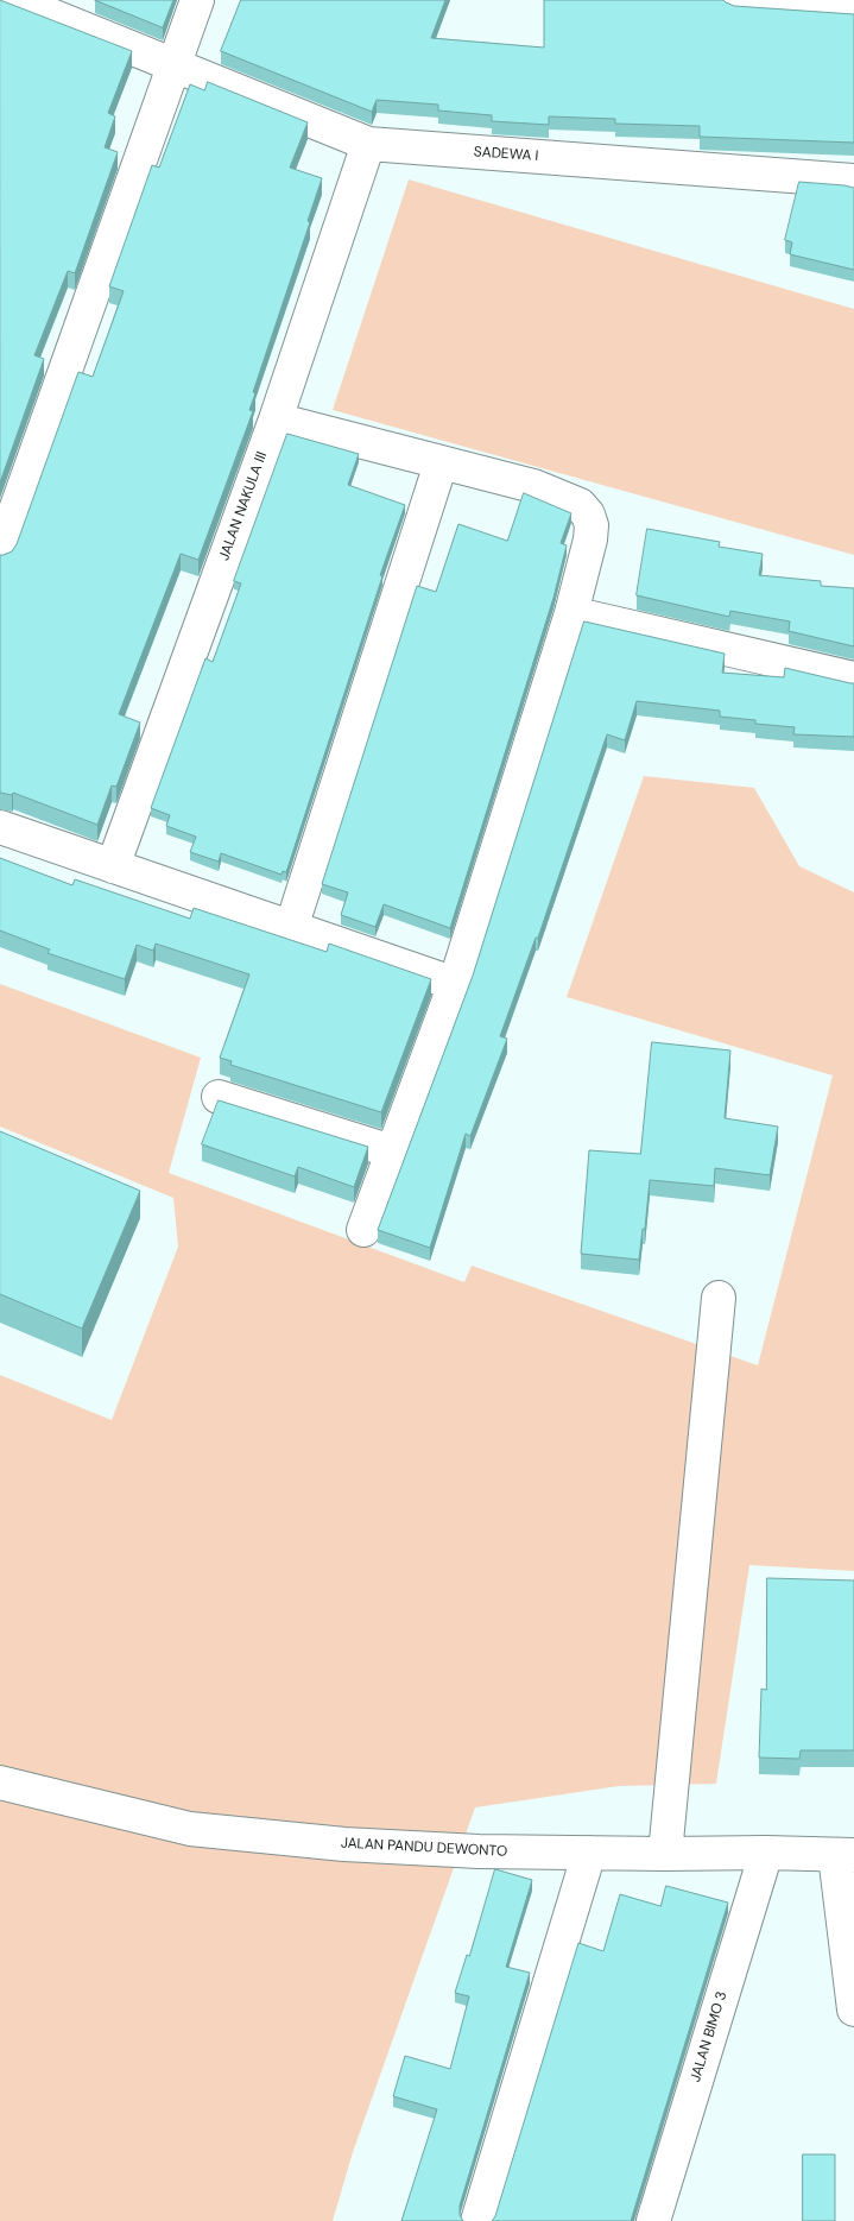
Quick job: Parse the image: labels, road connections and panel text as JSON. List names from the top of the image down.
{
  "streets": {
    "street": [
      "SADEWA I",
      "JALAN NAKULA III",
      "JALAN PANDU DEWONTO",
      "JALAN BIMO 3"
    ]
  },
  "crossings": [
    ["SADEWA I", "JALAN NAKULA III"],
    ["JALAN PANDU DEWONTO", "JALAN BIMO 3"]
  ]
}
